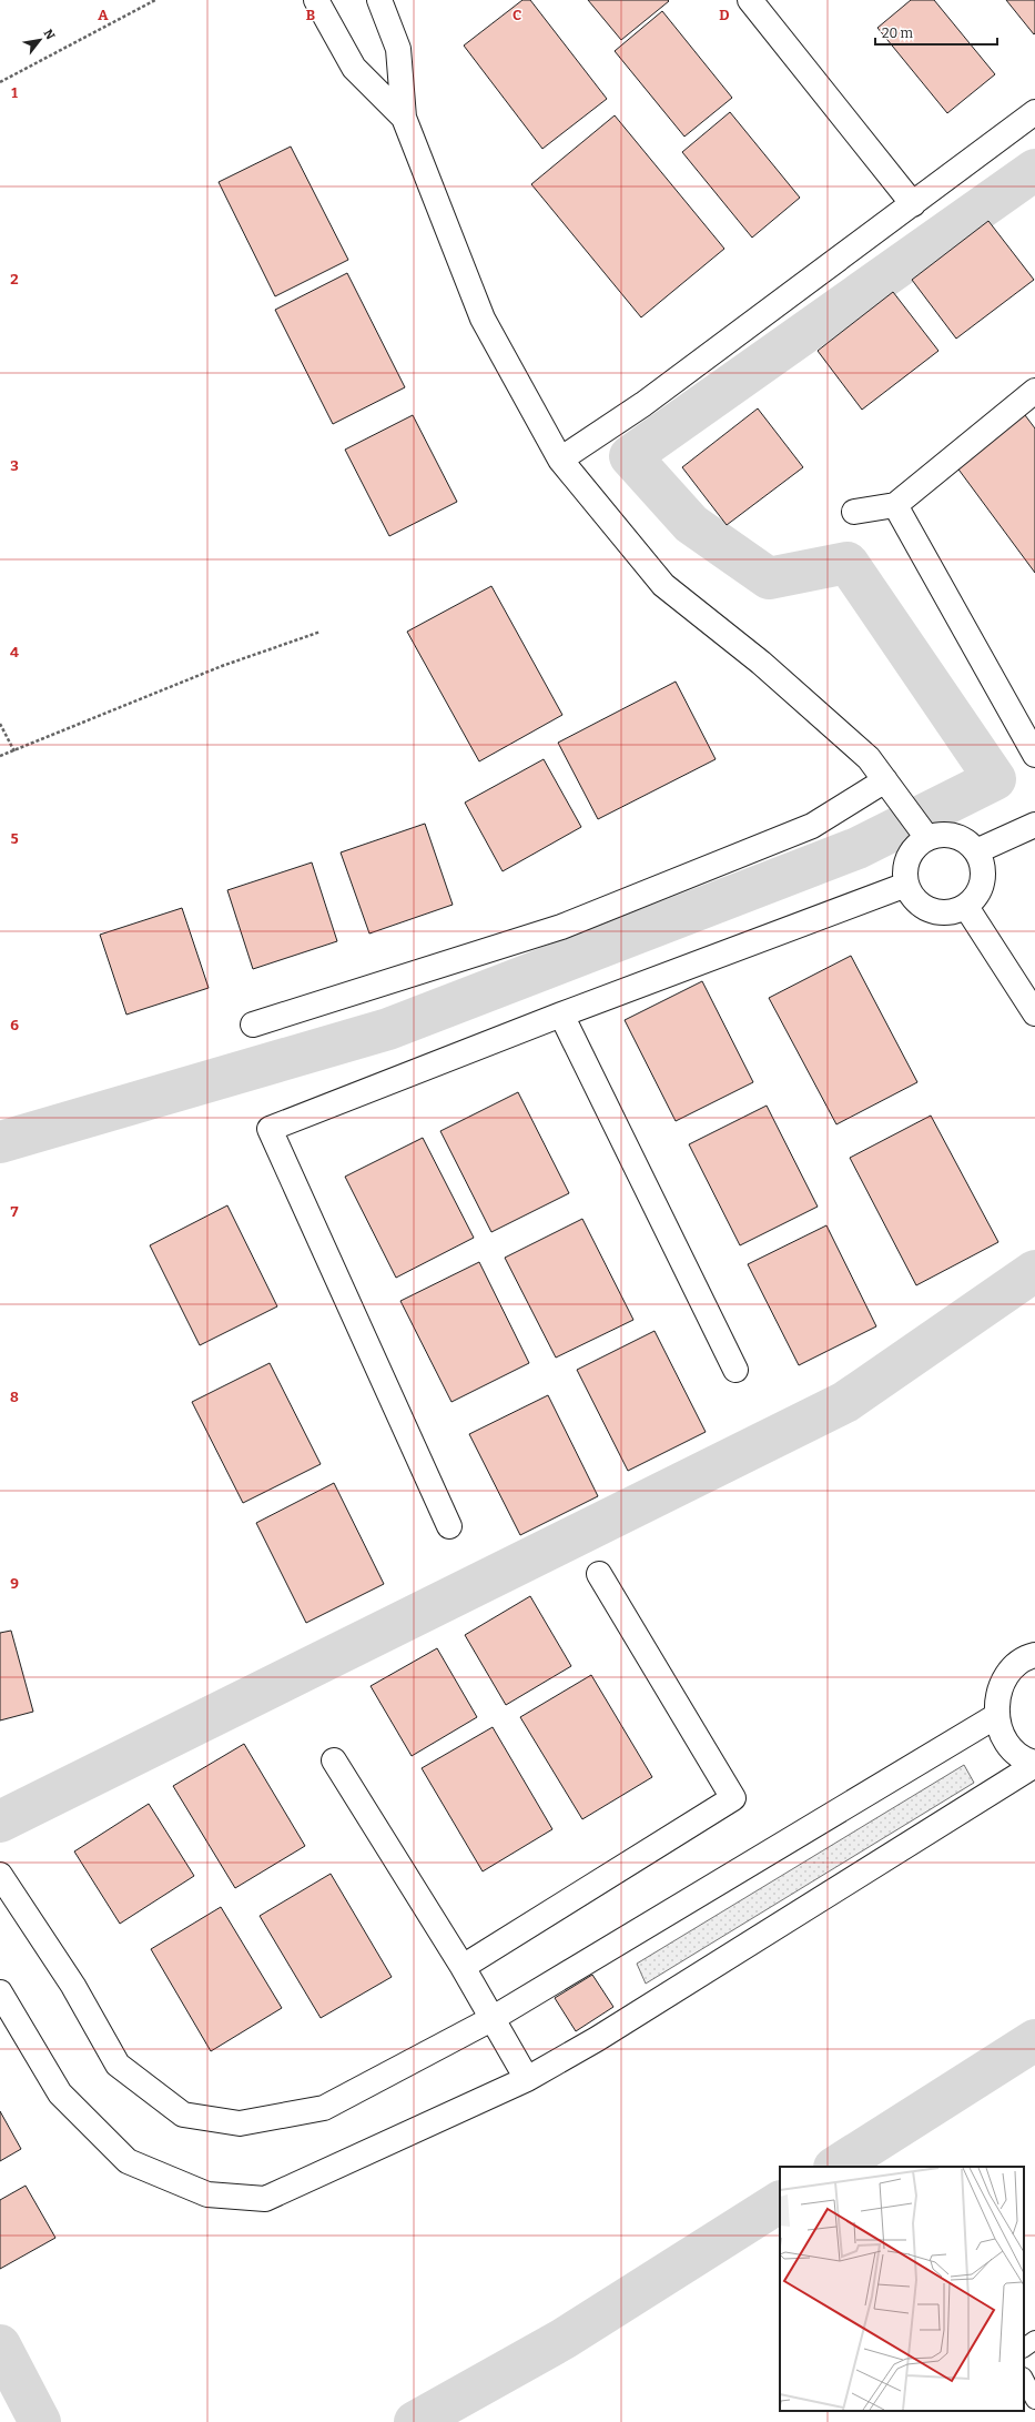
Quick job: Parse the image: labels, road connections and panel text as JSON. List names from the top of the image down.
{
  "scale_bar": "20 m",
  "north": "top right",
  "grid": {
    "columns": [
      "A",
      "B",
      "C",
      "D"
    ],
    "rows": [
      "1",
      "2",
      "3",
      "4",
      "5",
      "6",
      "7",
      "8",
      "9"
    ]
  }
}
